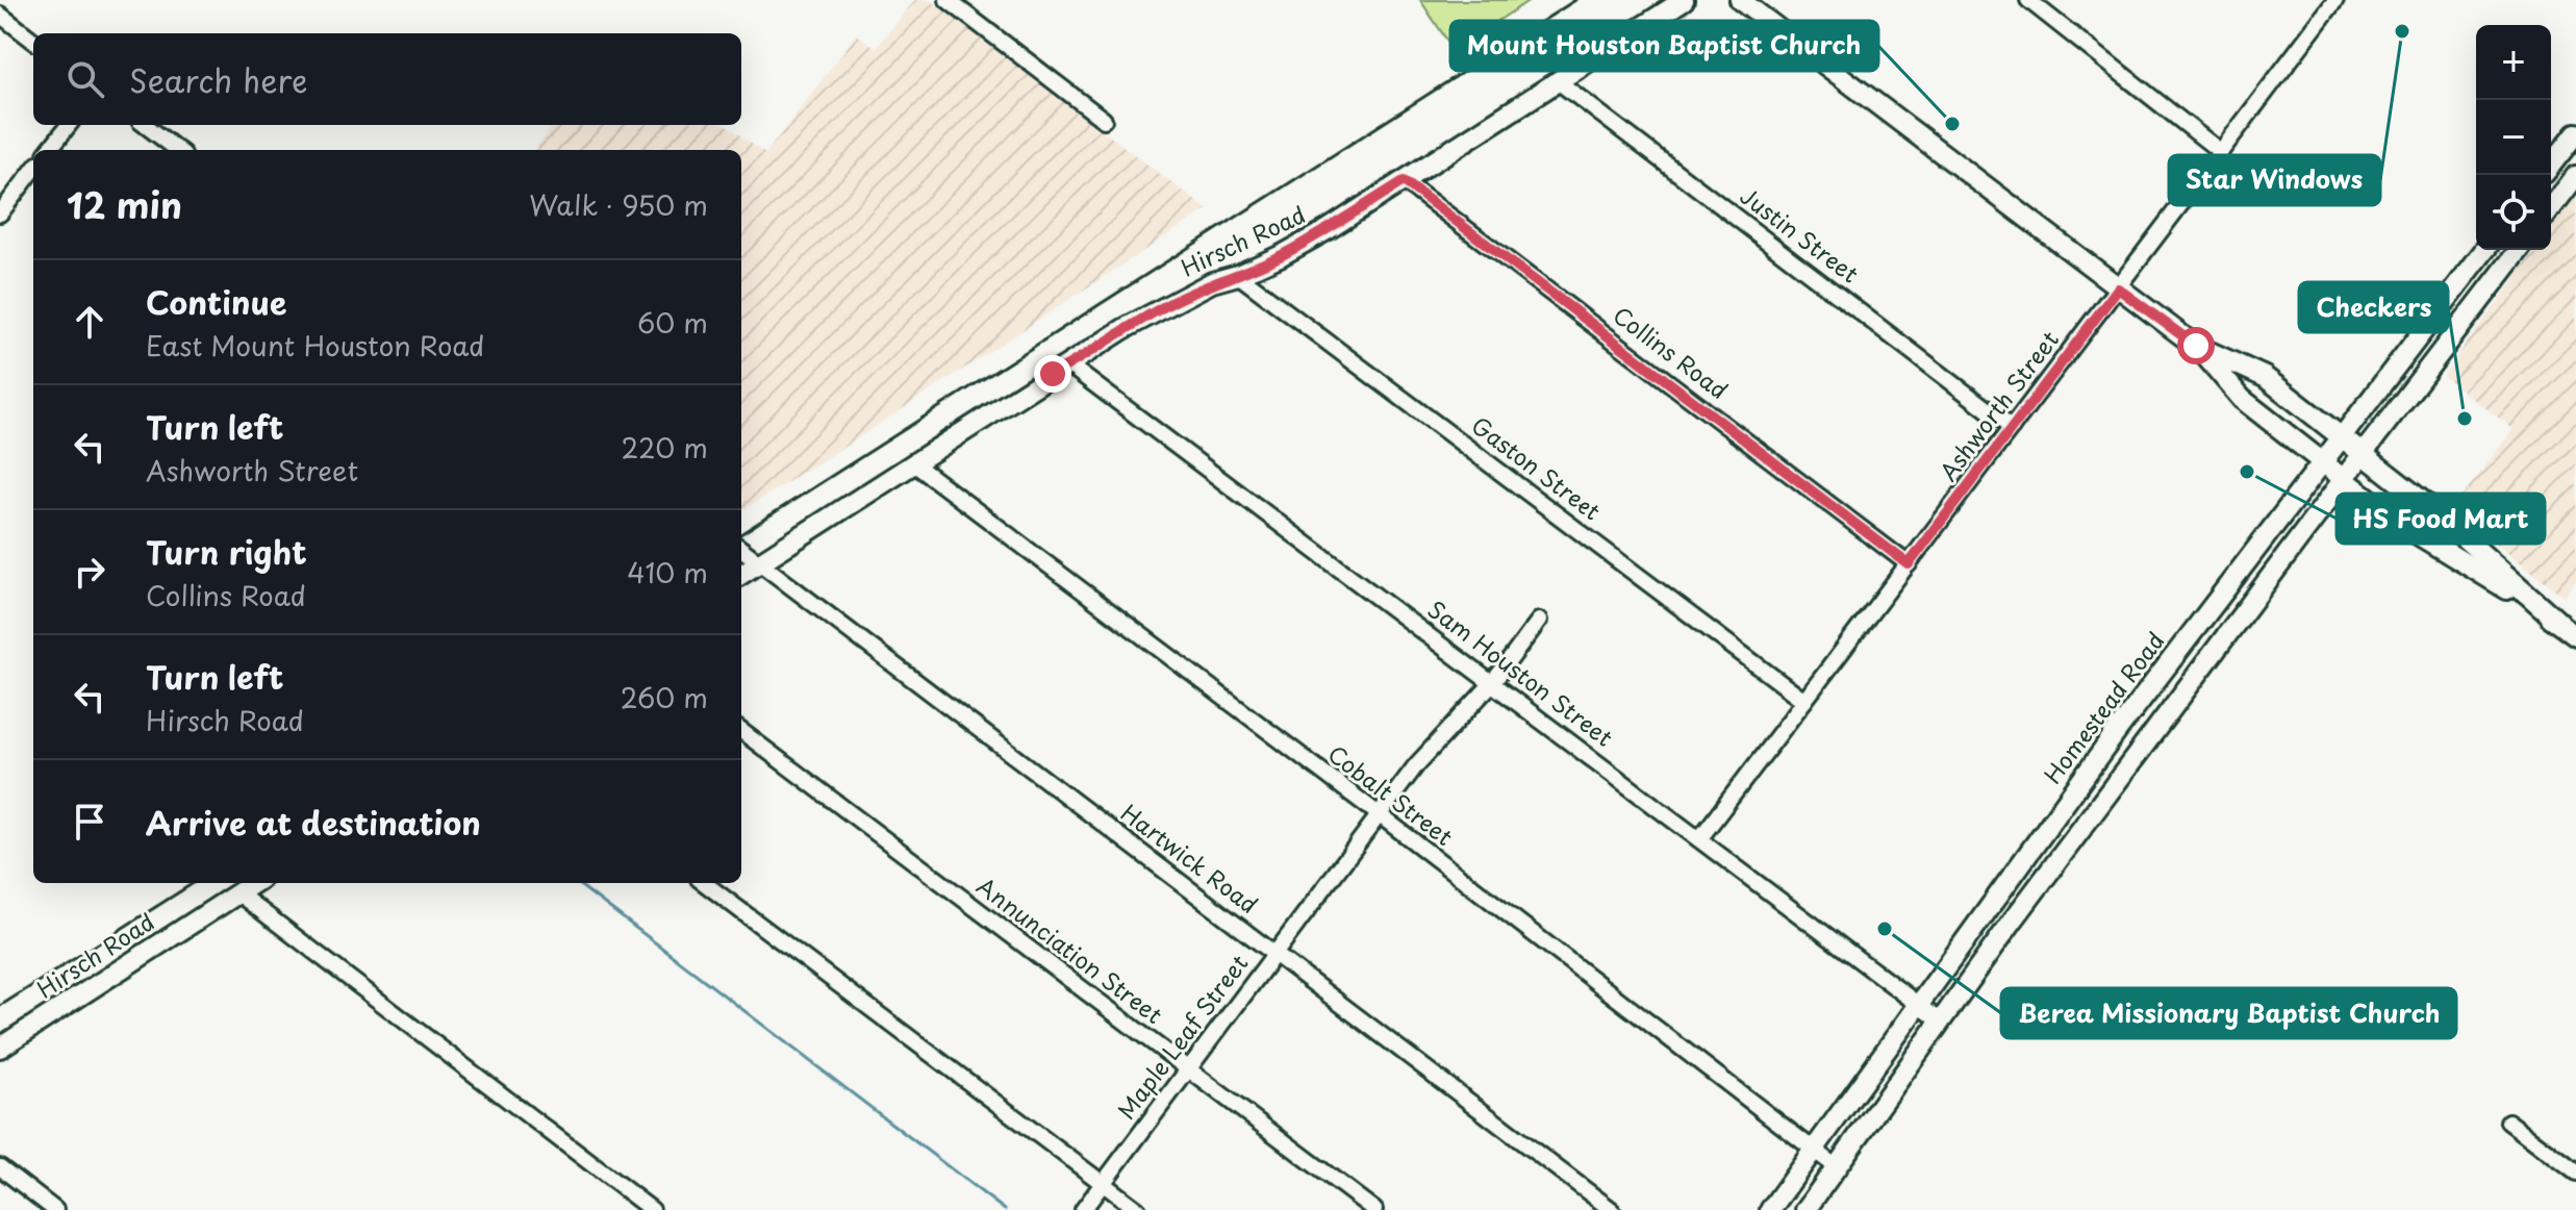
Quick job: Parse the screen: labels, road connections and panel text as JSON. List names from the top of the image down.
{
  "streets": {
    "main road": ["Hirsch Road", "Homestead Road"],
    "street": [
      "Justin Street",
      "Collins Road",
      "Ashworth Street",
      "Gaston Street",
      "Sam Houston Street",
      "Cobalt Street",
      "Hartwick Road",
      "Annunciation Street",
      "Maple Leaf Street"
    ]
  },
  "crossings": [
    ["Justin Street", "Hirsch Road"],
    ["Justin Street", "Ashworth Street"],
    ["Hirsch Road", "Collins Road"],
    ["Hirsch Road", "Gaston Street"],
    ["Hirsch Road", "Sam Houston Street"],
    ["Hirsch Road", "Cobalt Street"],
    ["Hirsch Road", "Hartwick Road"],
    ["Collins Road", "Ashworth Street"],
    ["Ashworth Street", "Gaston Street"],
    ["Ashworth Street", "Sam Houston Street"],
    ["Sam Houston Street", "Homestead Road"],
    ["Sam Houston Street", "Maple Leaf Street"],
    ["Homestead Road", "Cobalt Street"],
    ["Cobalt Street", "Maple Leaf Street"],
    ["Hartwick Road", "Maple Leaf Street"],
    ["Annunciation Street", "Maple Leaf Street"]
  ],
  "places": [
    "Star Windows",
    "Mount Houston Baptist Church",
    "Checkers",
    "HS Food Mart",
    "Berea Missionary Baptist Church"
  ],
  "page": {
    "map_buttons": ["+", "−"],
    "search": "Search here",
    "heading": ["12 min", "Walk · 950 m"],
    "list": [
      ["Continue", "East Mount Houston Road", "60 m"],
      ["Turn left", "Ashworth Street", "220 m"],
      ["Turn right", "Collins Road", "410 m"],
      ["Turn left", "Hirsch Road", "260 m"],
      "Arrive at destination"
    ]
  }
}
